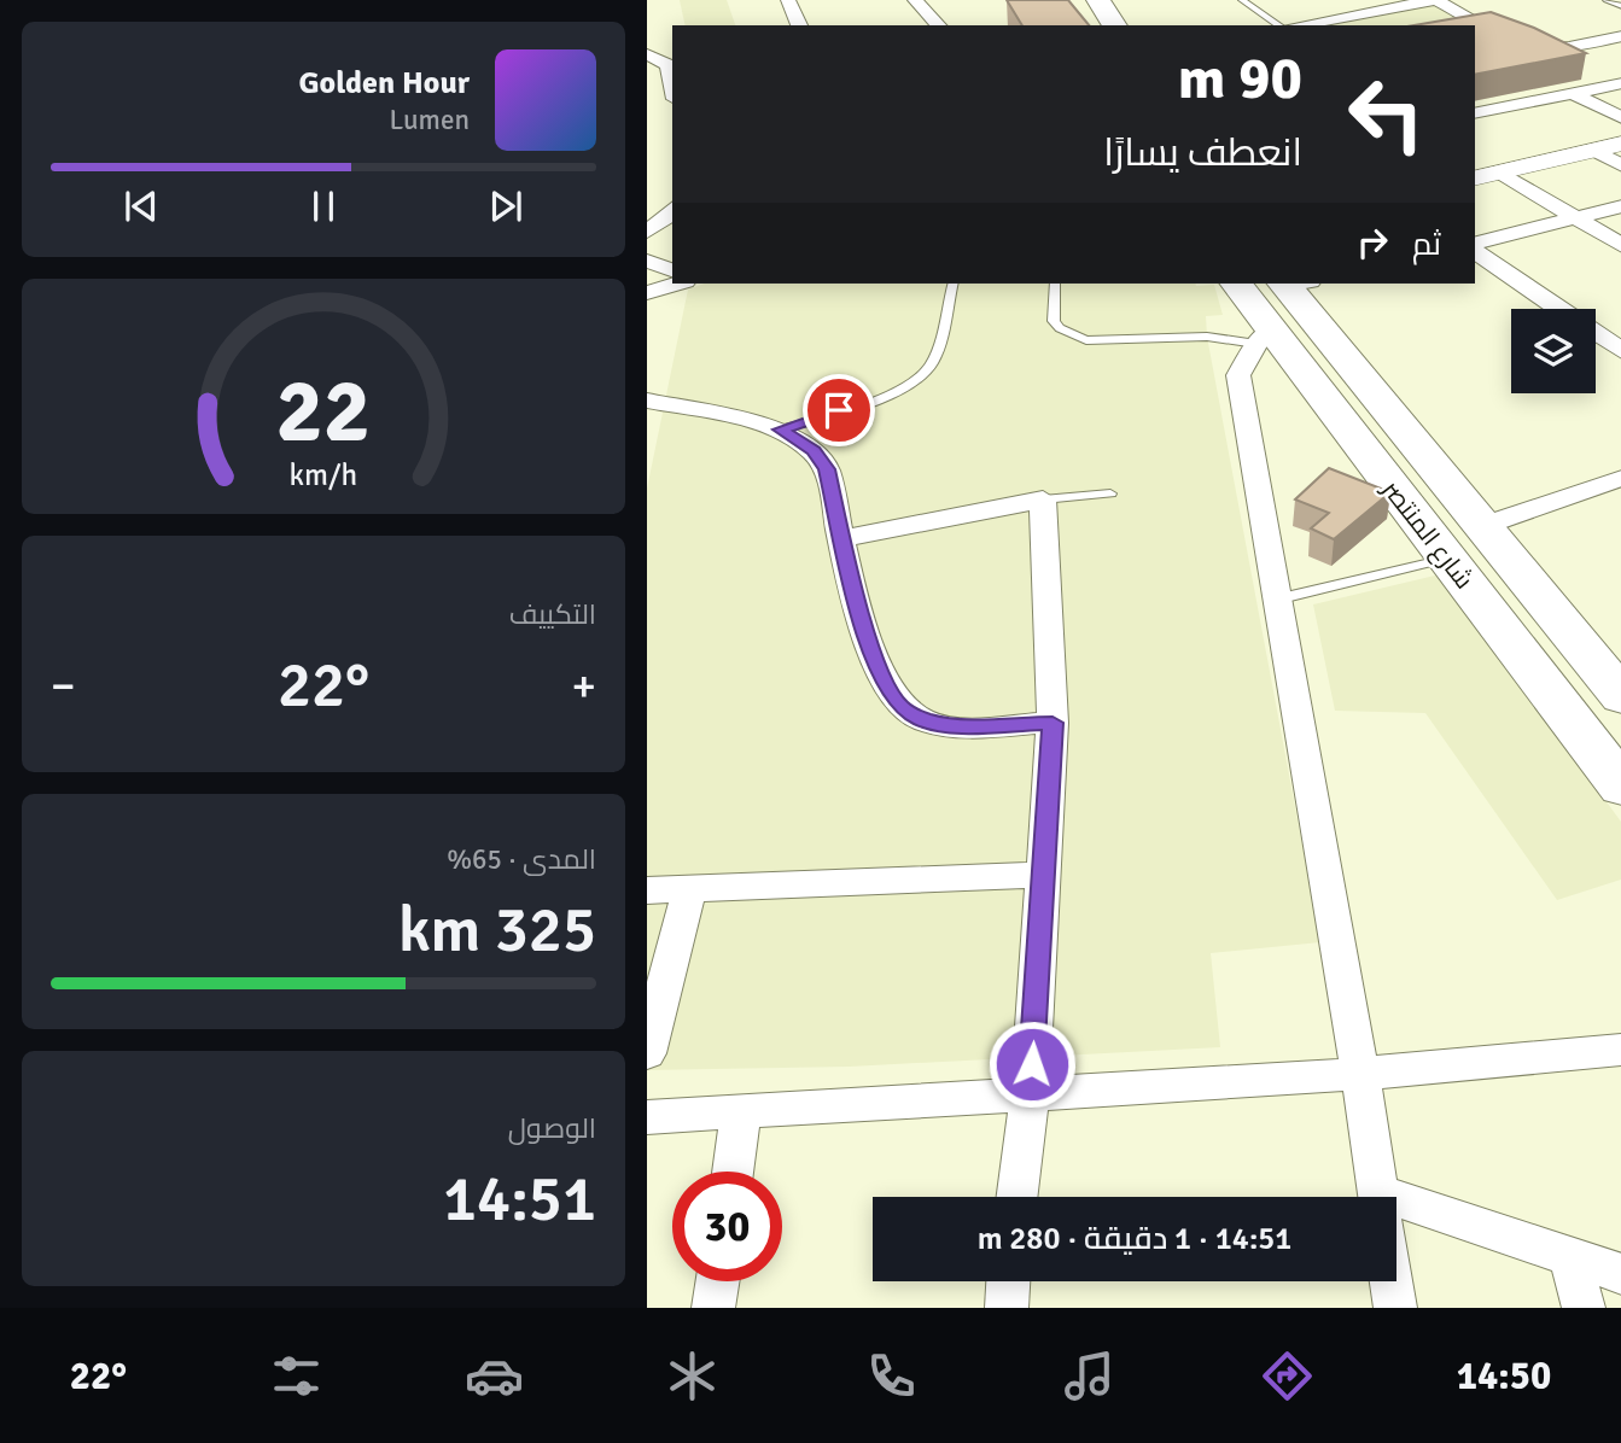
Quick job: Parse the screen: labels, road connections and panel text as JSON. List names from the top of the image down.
{
  "streets": {
    "main road": ["شارع المنتصر"]
  },
  "page": {
    "turn": ["90 m", "انعطف يسارًا"],
    "song": ["Golden Hour", "Lumen"],
    "then": "ثم",
    "tile": [
      "التكييف",
      ["المدى · 65%", "325 km"],
      ["الوصول", "14:51"]
    ],
    "heat": ["−", "22°", "+"],
    "limit": "30",
    "trip": "14:51 · 1 دقيقة · 280 m",
    "tabs": ["14:50", "22°"],
    "gauge": ["22", "km/h"]
  }
}
